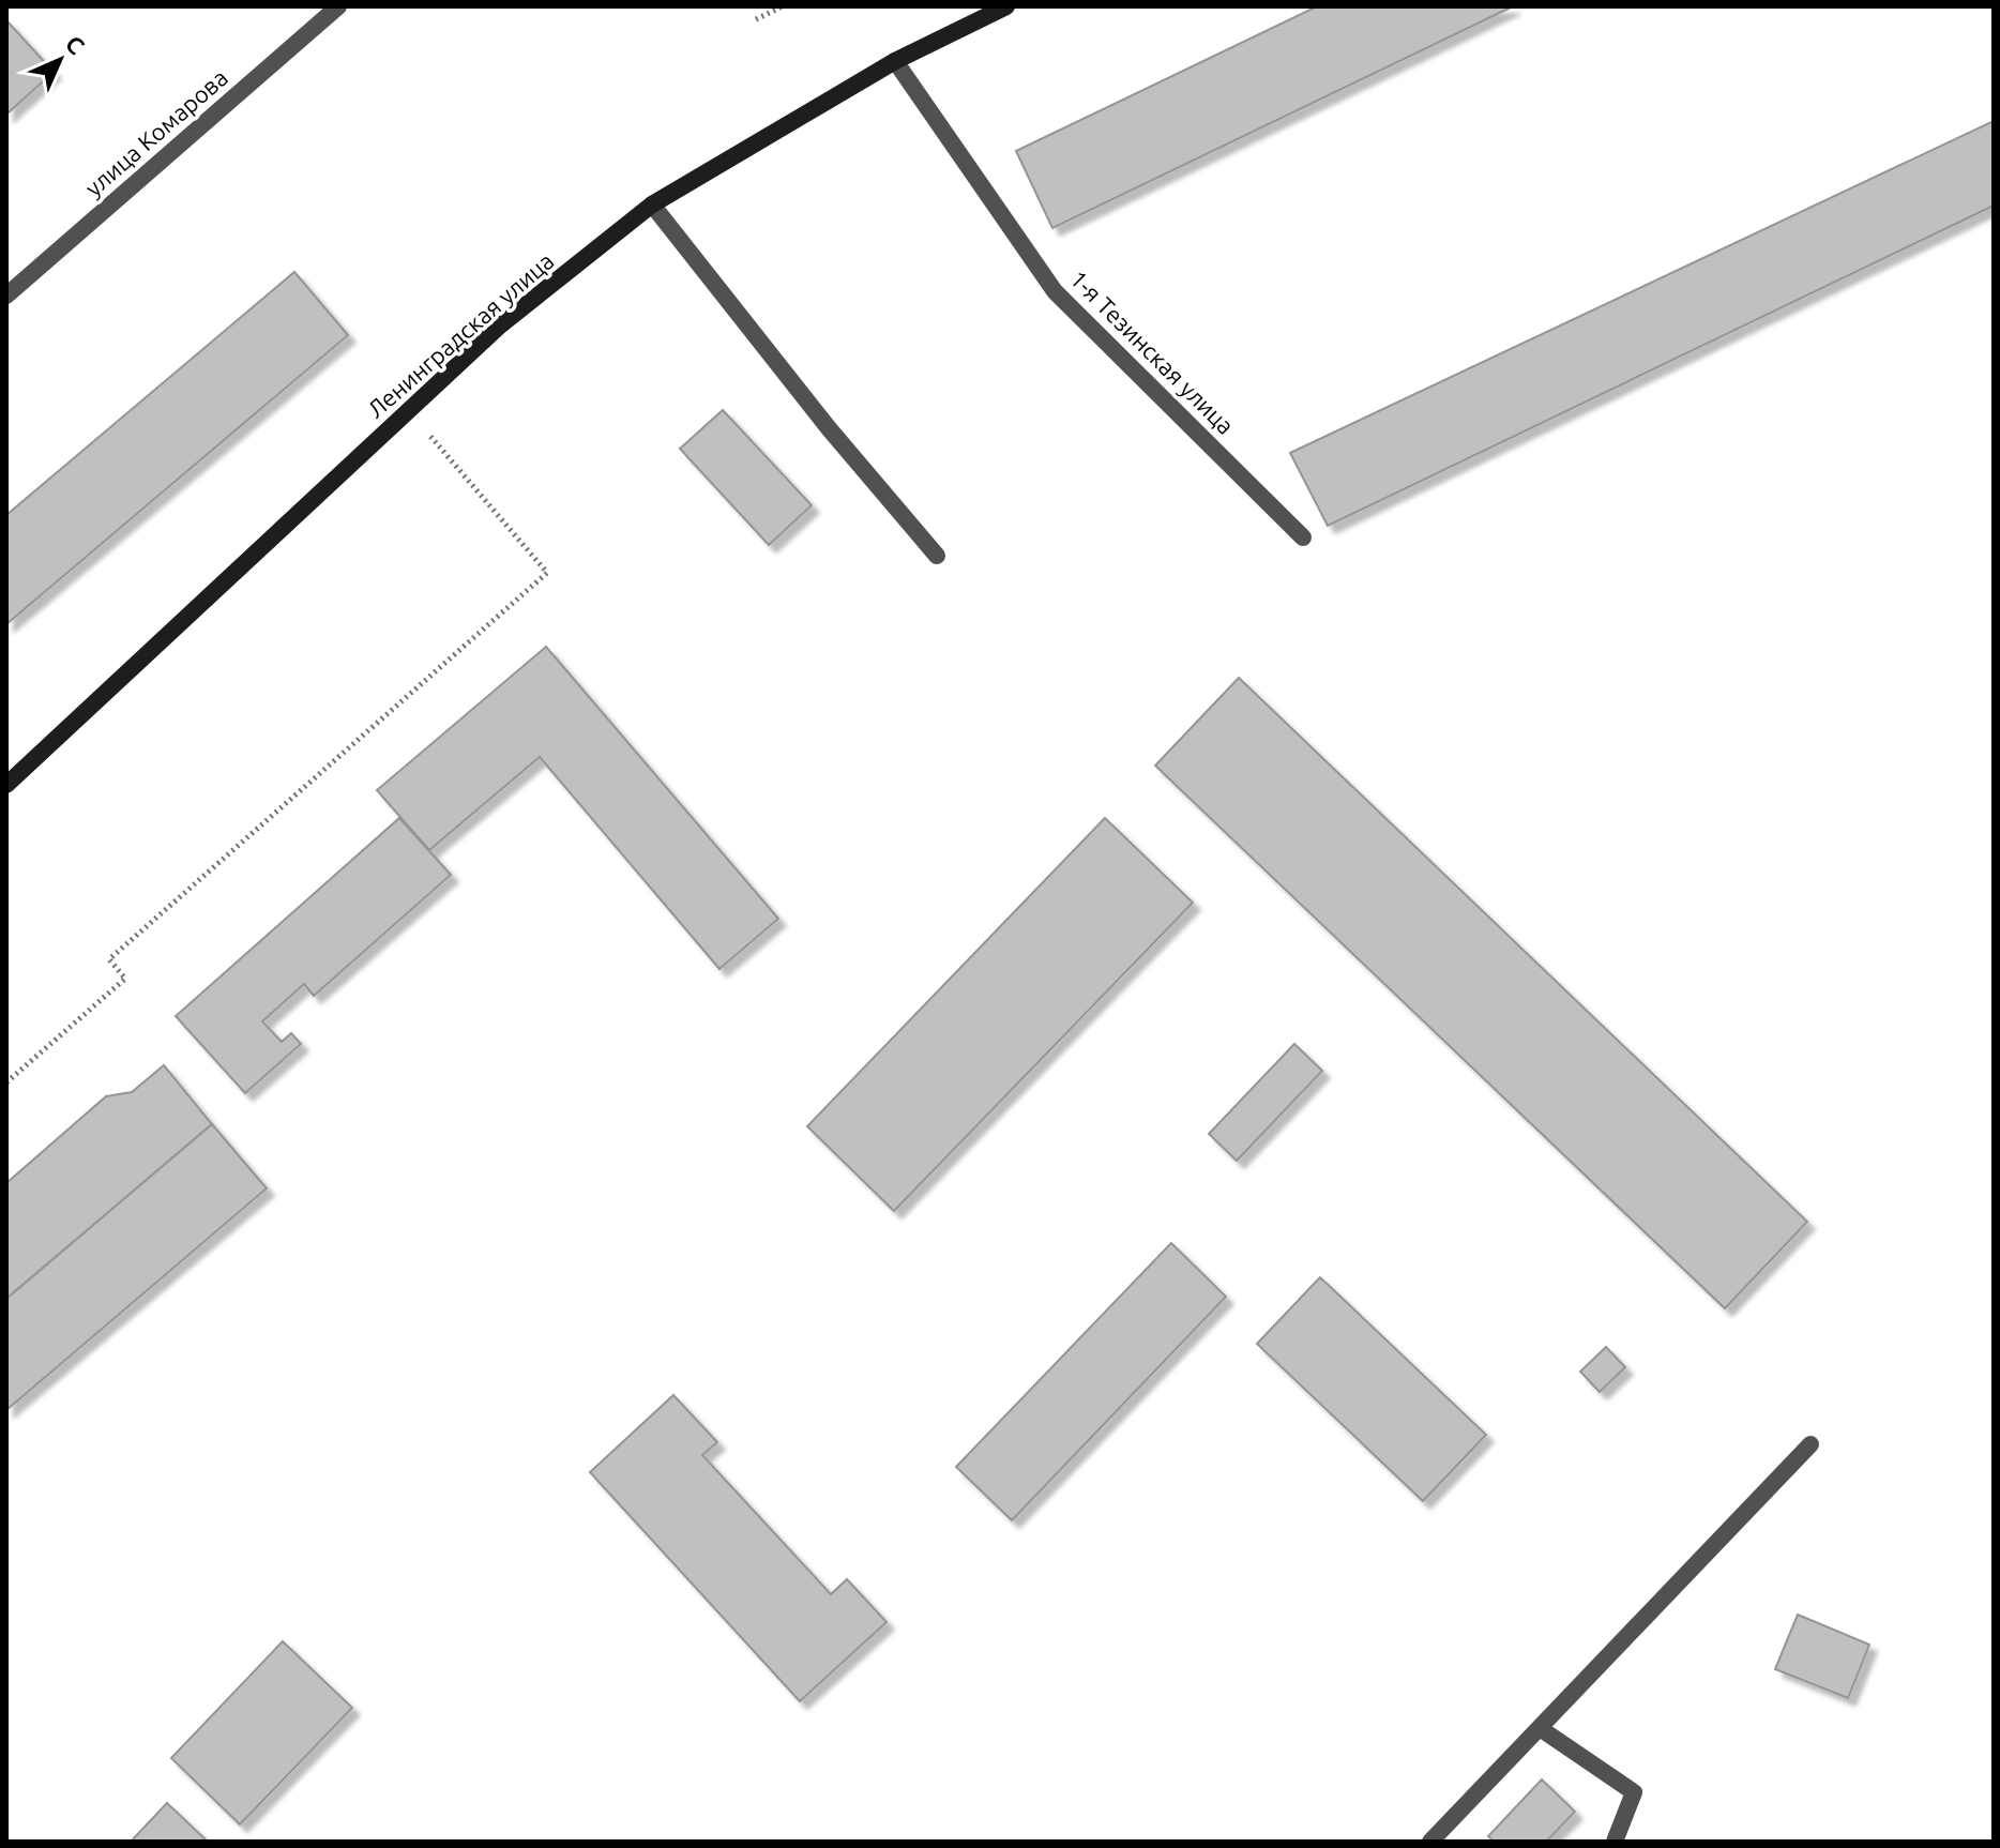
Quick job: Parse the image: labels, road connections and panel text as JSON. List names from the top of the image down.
{
  "streets": {
    "main road": ["Ленинградская улица"],
    "street": ["улица Комарова", "1-я Тезинская улица"]
  },
  "crossings": [
    ["Ленинградская улица", "1-я Тезинская улица"]
  ],
  "north": "top right"
}
